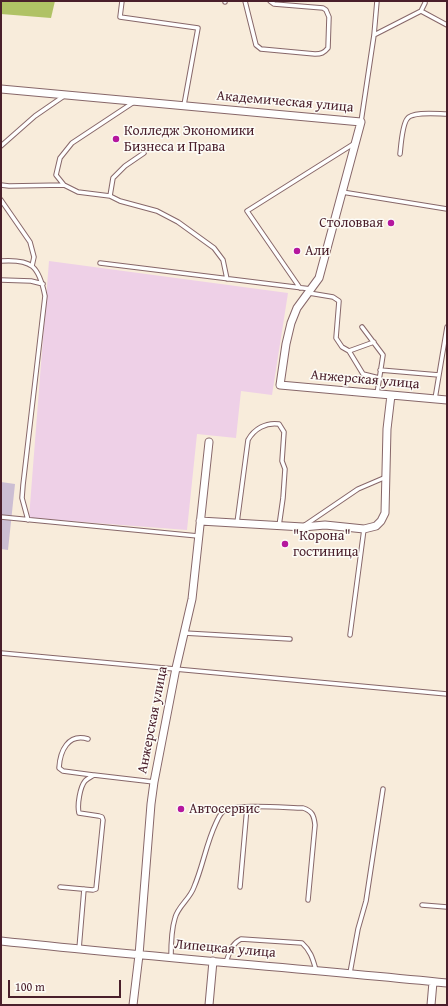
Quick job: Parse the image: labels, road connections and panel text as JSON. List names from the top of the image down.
{
  "streets": {
    "street": ["Академическая улица", "Анжерская улица", "Липецкая улица"]
  },
  "crossings": [
    ["Академическая улица", "Анжерская улица"],
    ["Анжерская улица", "Липецкая улица"]
  ],
  "places": [
    "Колледж Экономики Бизнеса и Права",
    "Столоввая",
    "Али",
    "\"Корона\" гостиница",
    "Автосервис"
  ],
  "scale_bar": "100 m"
}
